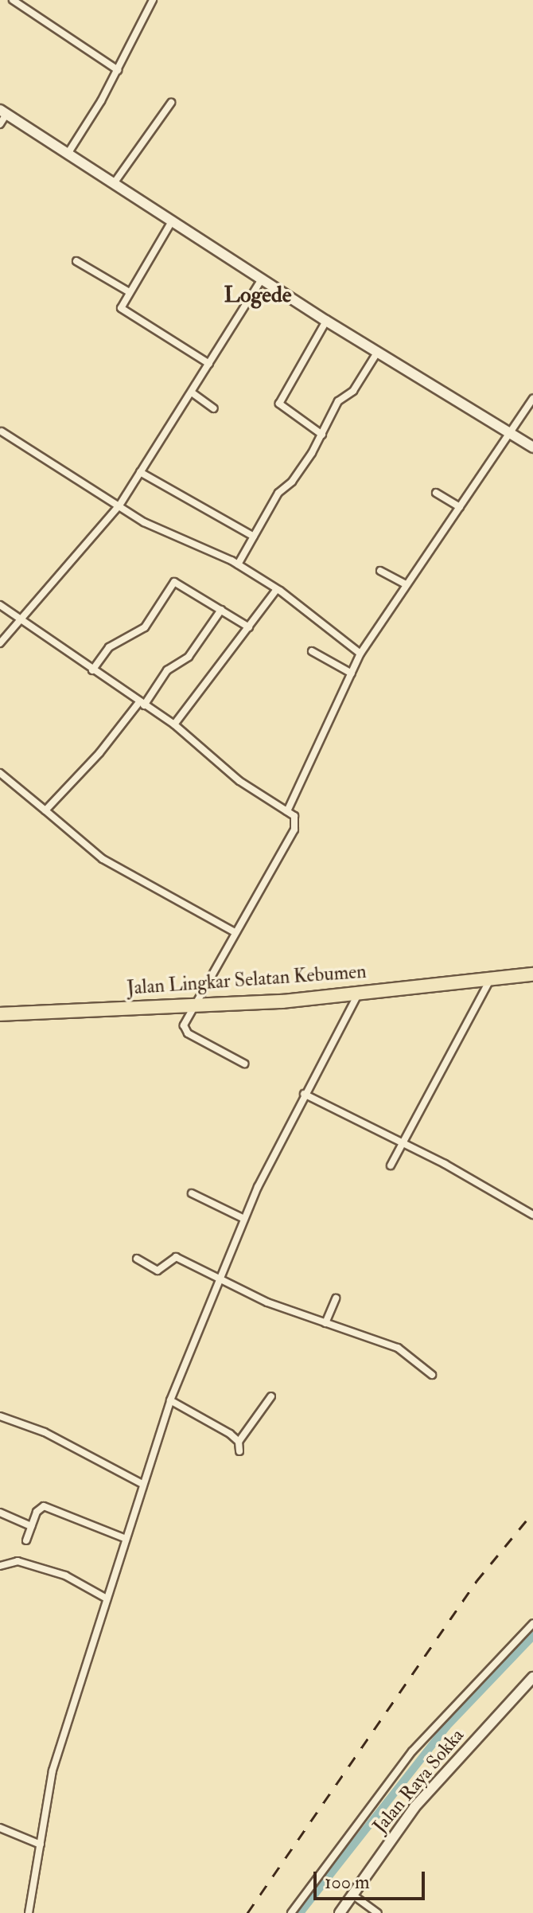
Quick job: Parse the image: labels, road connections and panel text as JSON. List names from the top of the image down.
{
  "streets": {
    "highway": ["Jalan Lingkar Selatan Kebumen"],
    "street": ["Jalan Raya Sokka"]
  },
  "districts": ["Logede"],
  "scale_bar": "100 m"
}
